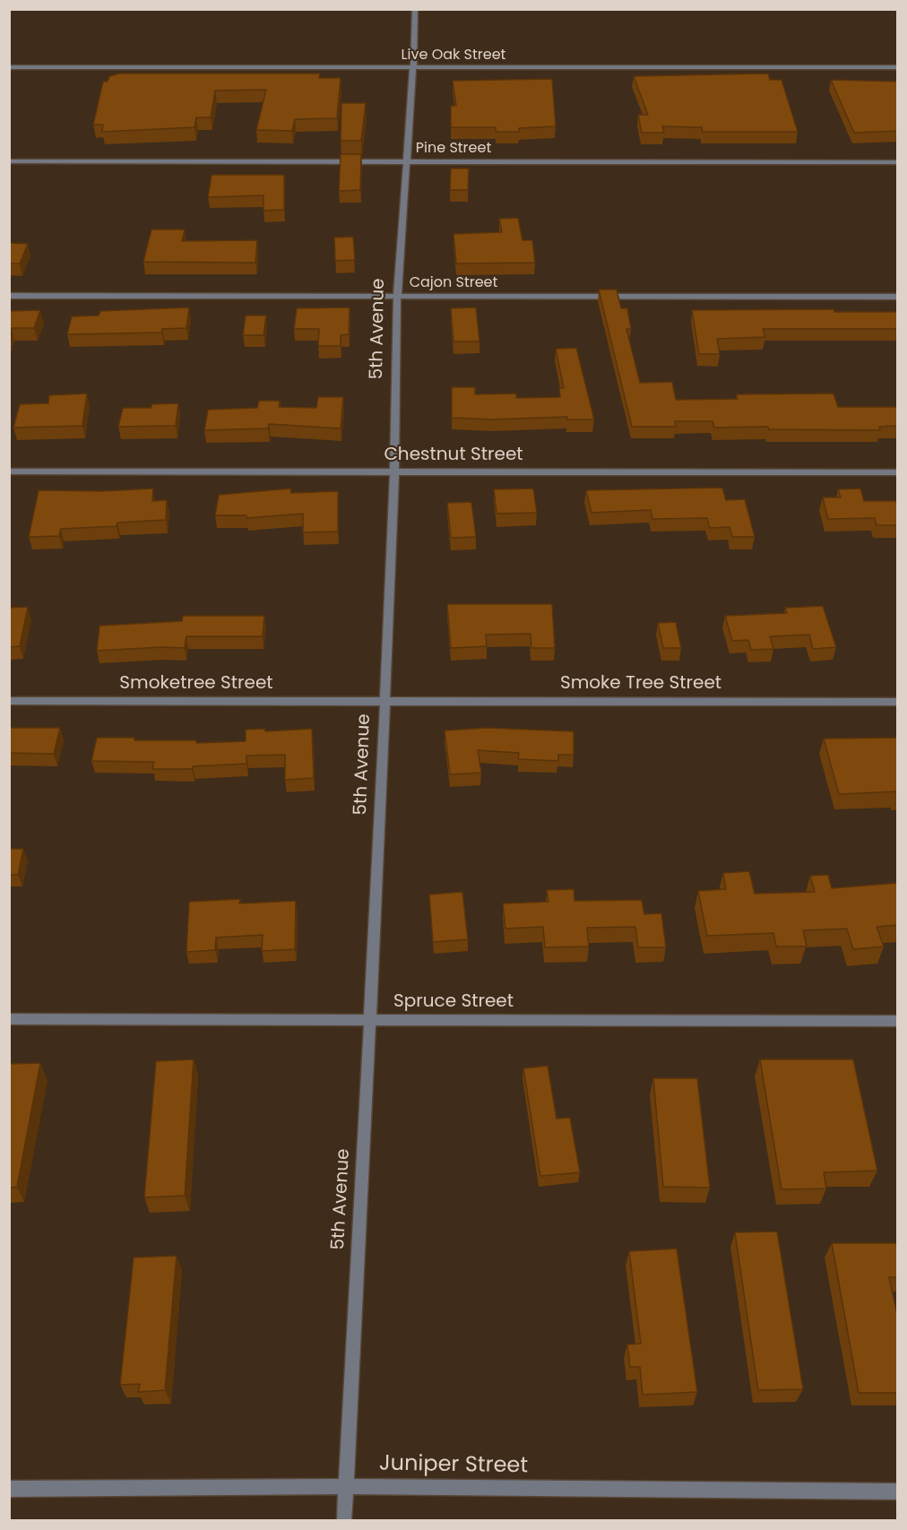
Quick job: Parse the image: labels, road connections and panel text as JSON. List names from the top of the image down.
{
  "streets": {
    "street": [
      "Live Oak Street",
      "Pine Street",
      "Cajon Street",
      "5th Avenue",
      "Chestnut Street",
      "Smoketree Street",
      "Smoke Tree Street",
      "Spruce Street",
      "Juniper Street"
    ]
  },
  "crossings": [
    ["Live Oak Street", "5th Avenue"],
    ["Pine Street", "5th Avenue"],
    ["Cajon Street", "5th Avenue"],
    ["5th Avenue", "Chestnut Street"],
    ["5th Avenue", "Smoketree Street"],
    ["5th Avenue", "Smoke Tree Street"],
    ["5th Avenue", "Spruce Street"],
    ["5th Avenue", "Juniper Street"],
    ["Smoketree Street", "Smoke Tree Street"]
  ]
}
